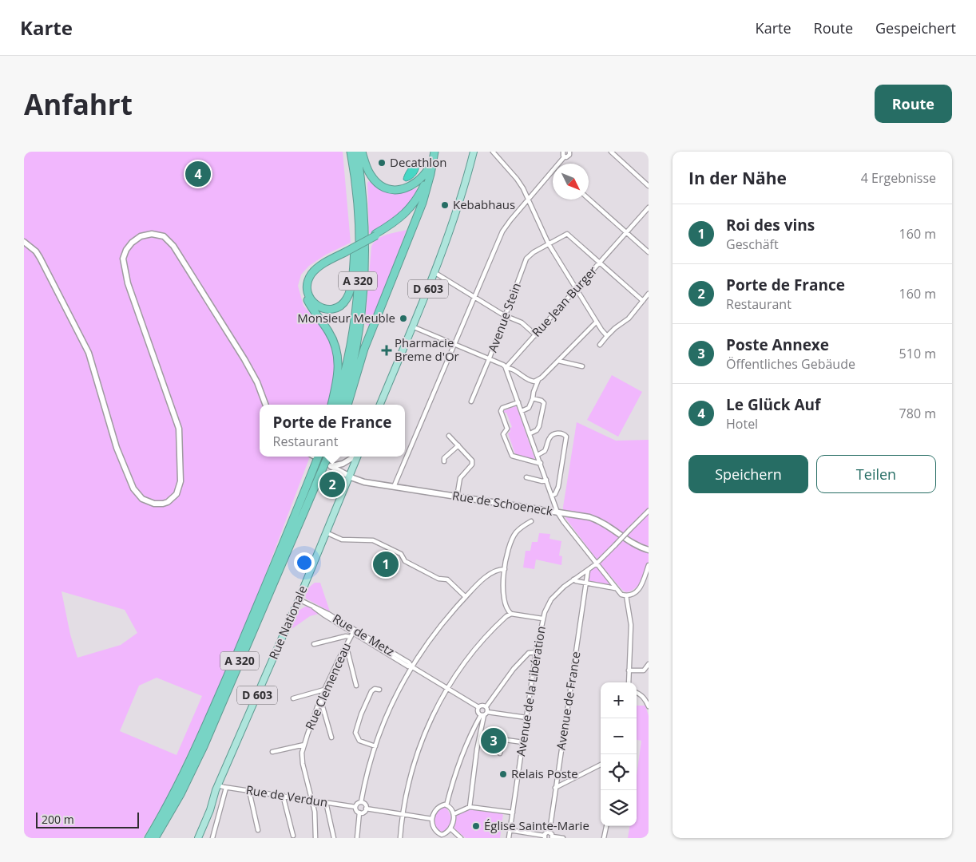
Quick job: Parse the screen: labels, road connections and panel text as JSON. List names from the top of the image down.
{
  "streets": {
    "highway": ["A 320"],
    "main road": ["D 603", "Rue de Schoeneck", "Rue Nationale"],
    "street": [
      "Rue Jean Burger",
      "Avenue Stein",
      "Rue de Metz",
      "Rue Clemenceau",
      "Avenue de la Libération",
      "Avenue de France",
      "Rue de Verdun"
    ]
  },
  "crossings": [
    ["Rue Jean Burger", "Avenue Stein"],
    ["Rue de Schoeneck", "Rue Nationale"],
    ["Rue Nationale", "Rue de Metz"],
    ["Rue Nationale", "Rue de Verdun"],
    ["Rue de Metz", "Rue Clemenceau"],
    ["Rue Clemenceau", "Rue de Verdun"],
    ["Avenue de la Libération", "Avenue de France"]
  ],
  "places": {
    "other": [
      "Decathlon",
      "Kebabhaus",
      "Monsieur Meuble",
      "Relais Poste",
      "Église Sainte-Marie"
    ],
    "health": ["Pharmacie Breme d'Or"]
  },
  "scale_bar": "200 m",
  "north": "bottom right",
  "page": {
    "header": "Karte",
    "nav": ["Karte", "Route", "Gespeichert"],
    "buttons": [
      "Route",
      ["Speichern", "Teilen"]
    ],
    "title": "Anfahrt",
    "heading": ["In der Nähe", "4 Ergebnisse"],
    "pins": [
      "4",
      "2",
      "1",
      "3"
    ],
    "list": [
      {
        "mark": "1",
        "name": "Roi des vins",
        "note": "Geschäft",
        "value": "160 m"
      },
      {
        "mark": "2",
        "name": "Porte de France",
        "note": "Restaurant",
        "value": "160 m"
      },
      {
        "mark": "3",
        "name": "Poste Annexe",
        "note": "Öffentliches Gebäude",
        "value": "510 m"
      },
      {
        "mark": "4",
        "name": "Le Glück Auf",
        "note": "Hotel",
        "value": "780 m"
      }
    ],
    "popup": ["Porte de France", "Restaurant"],
    "map_buttons": ["+", "−"],
    "scale": "200 m"
  }
}
